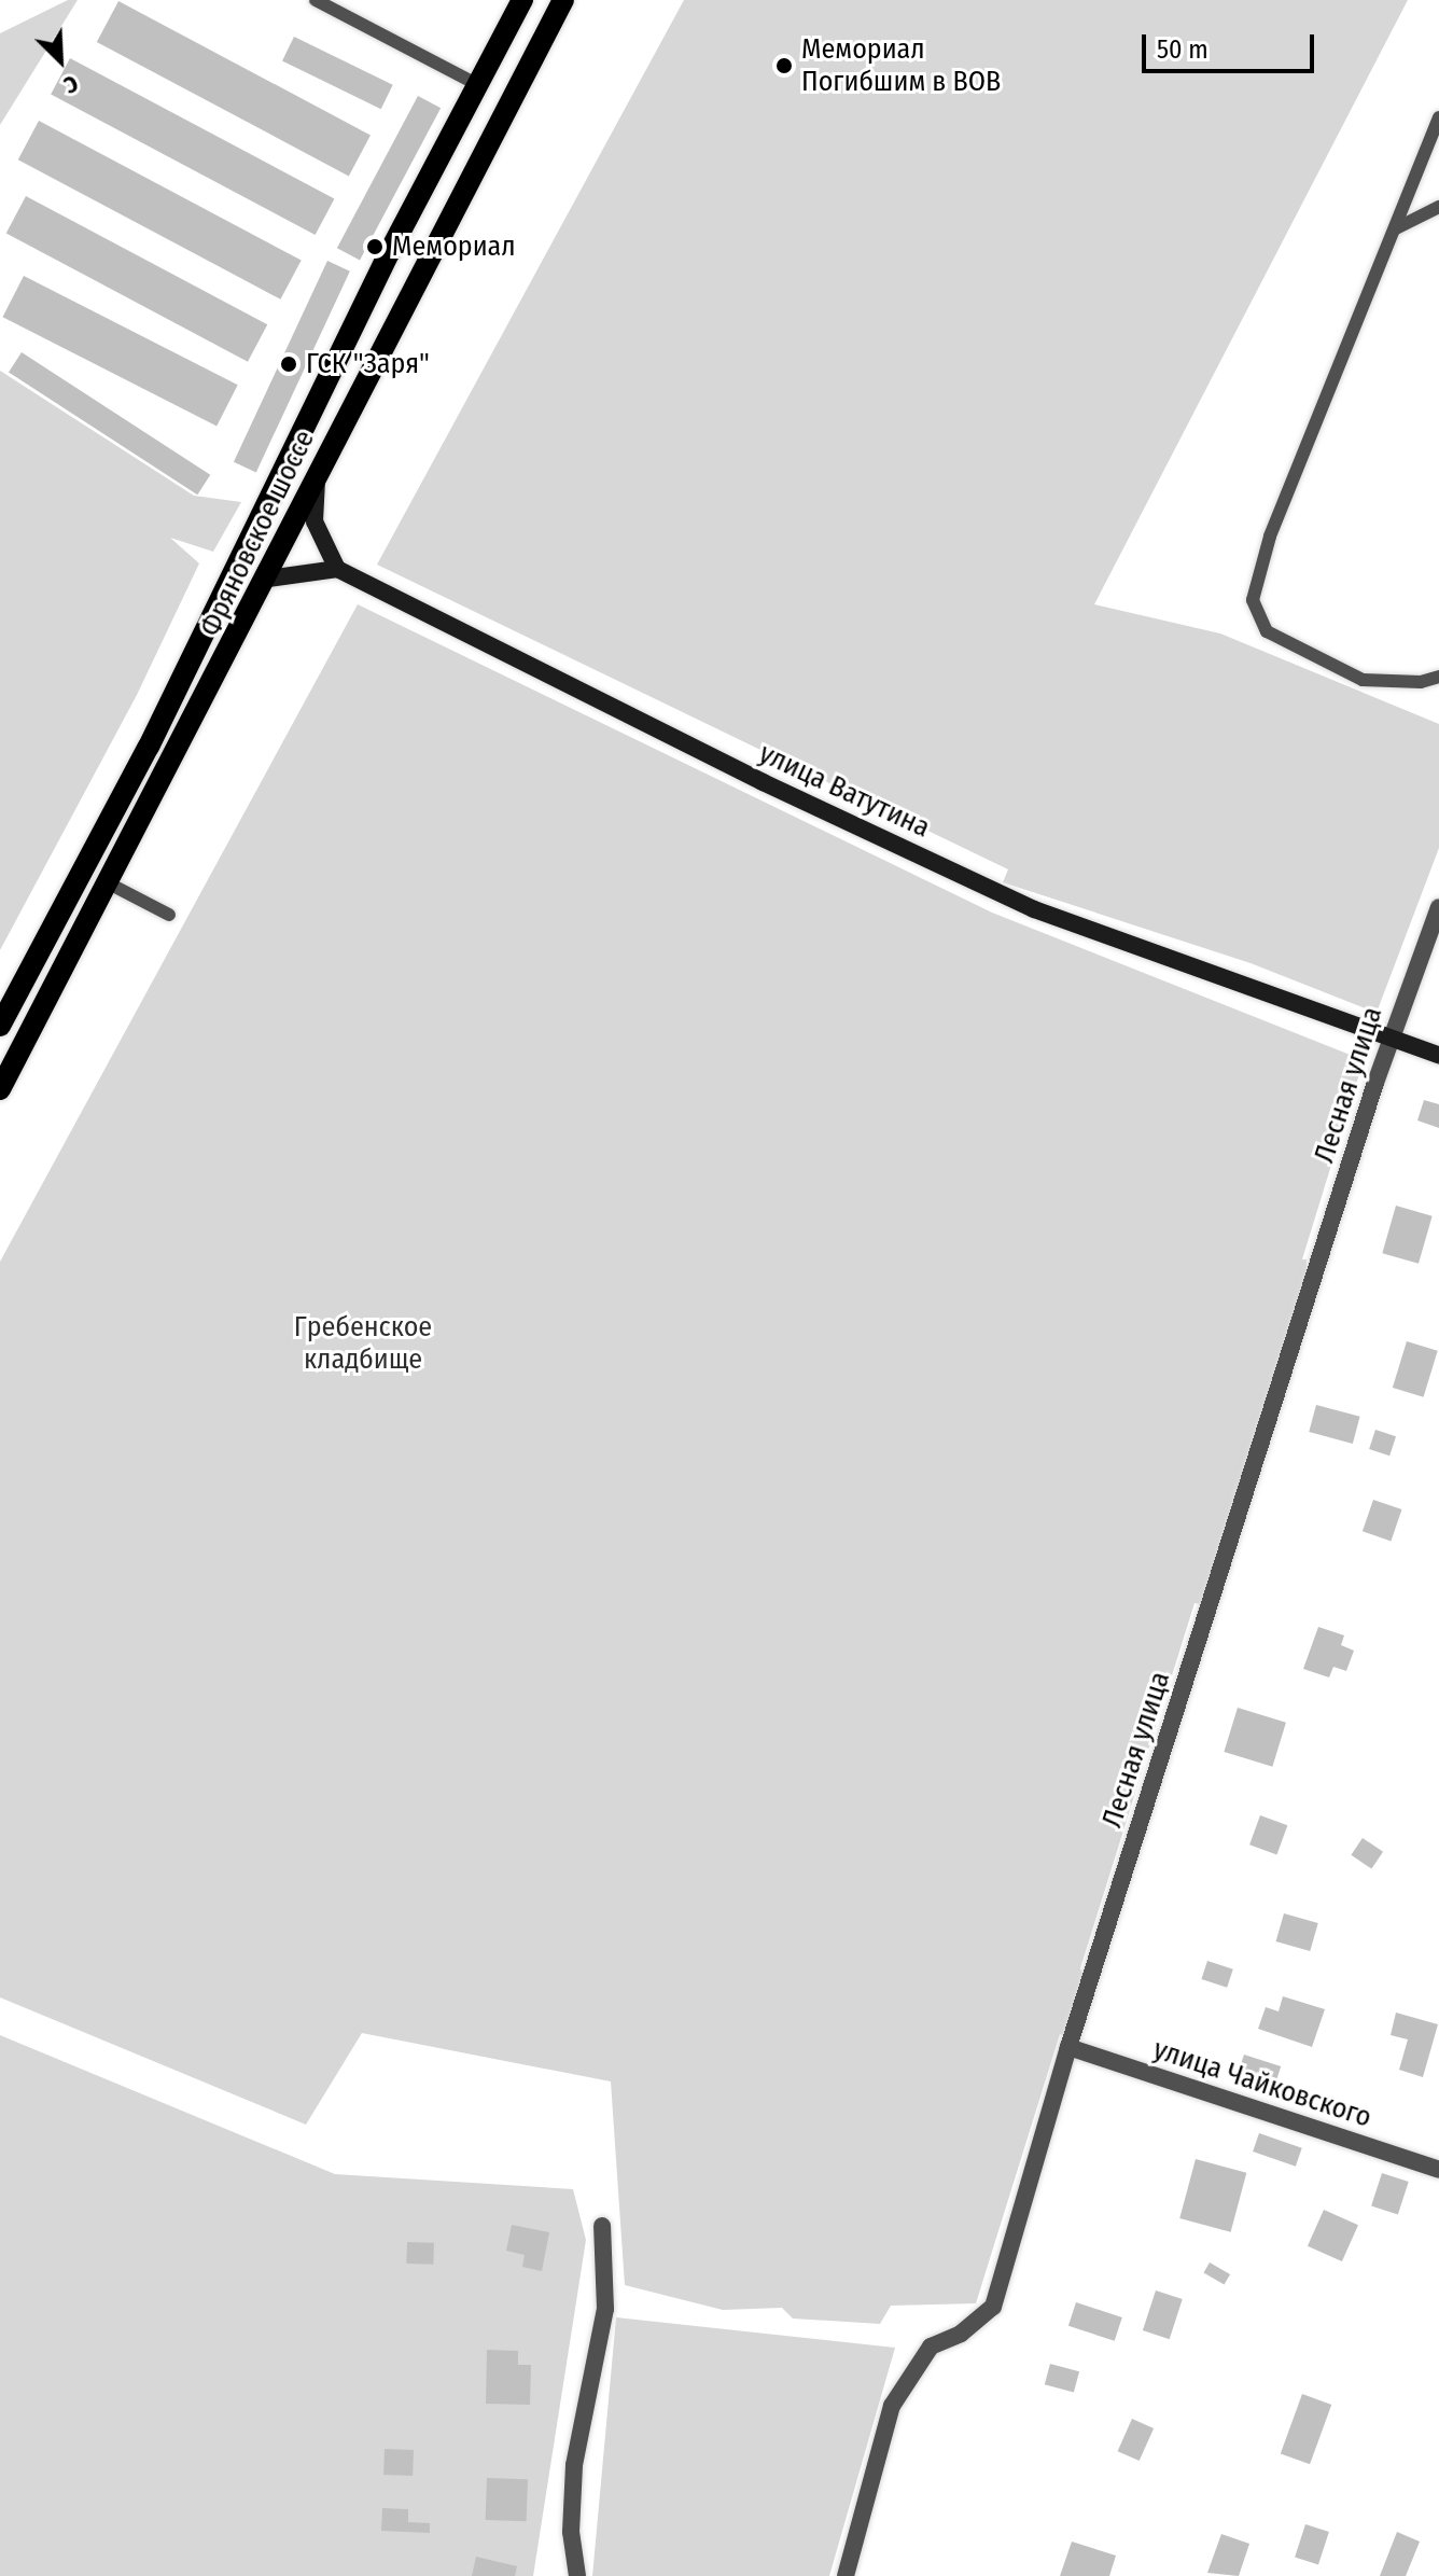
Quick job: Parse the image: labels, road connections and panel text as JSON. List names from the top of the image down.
{
  "streets": {
    "main road": ["Фряновское шоссе"],
    "street": ["улица Ватутина", "Лесная улица", "улица Чайковского"]
  },
  "crossings": [
    ["улица Ватутина", "Лесная улица"],
    ["Лесная улица", "улица Чайковского"]
  ],
  "parks": ["Гребенское кладбище"],
  "places": ["Мемориал Погибшим в ВОВ", "Мемориал", "ГСК \"Заря\""],
  "scale_bar": "50 m",
  "north": "bottom right"
}
